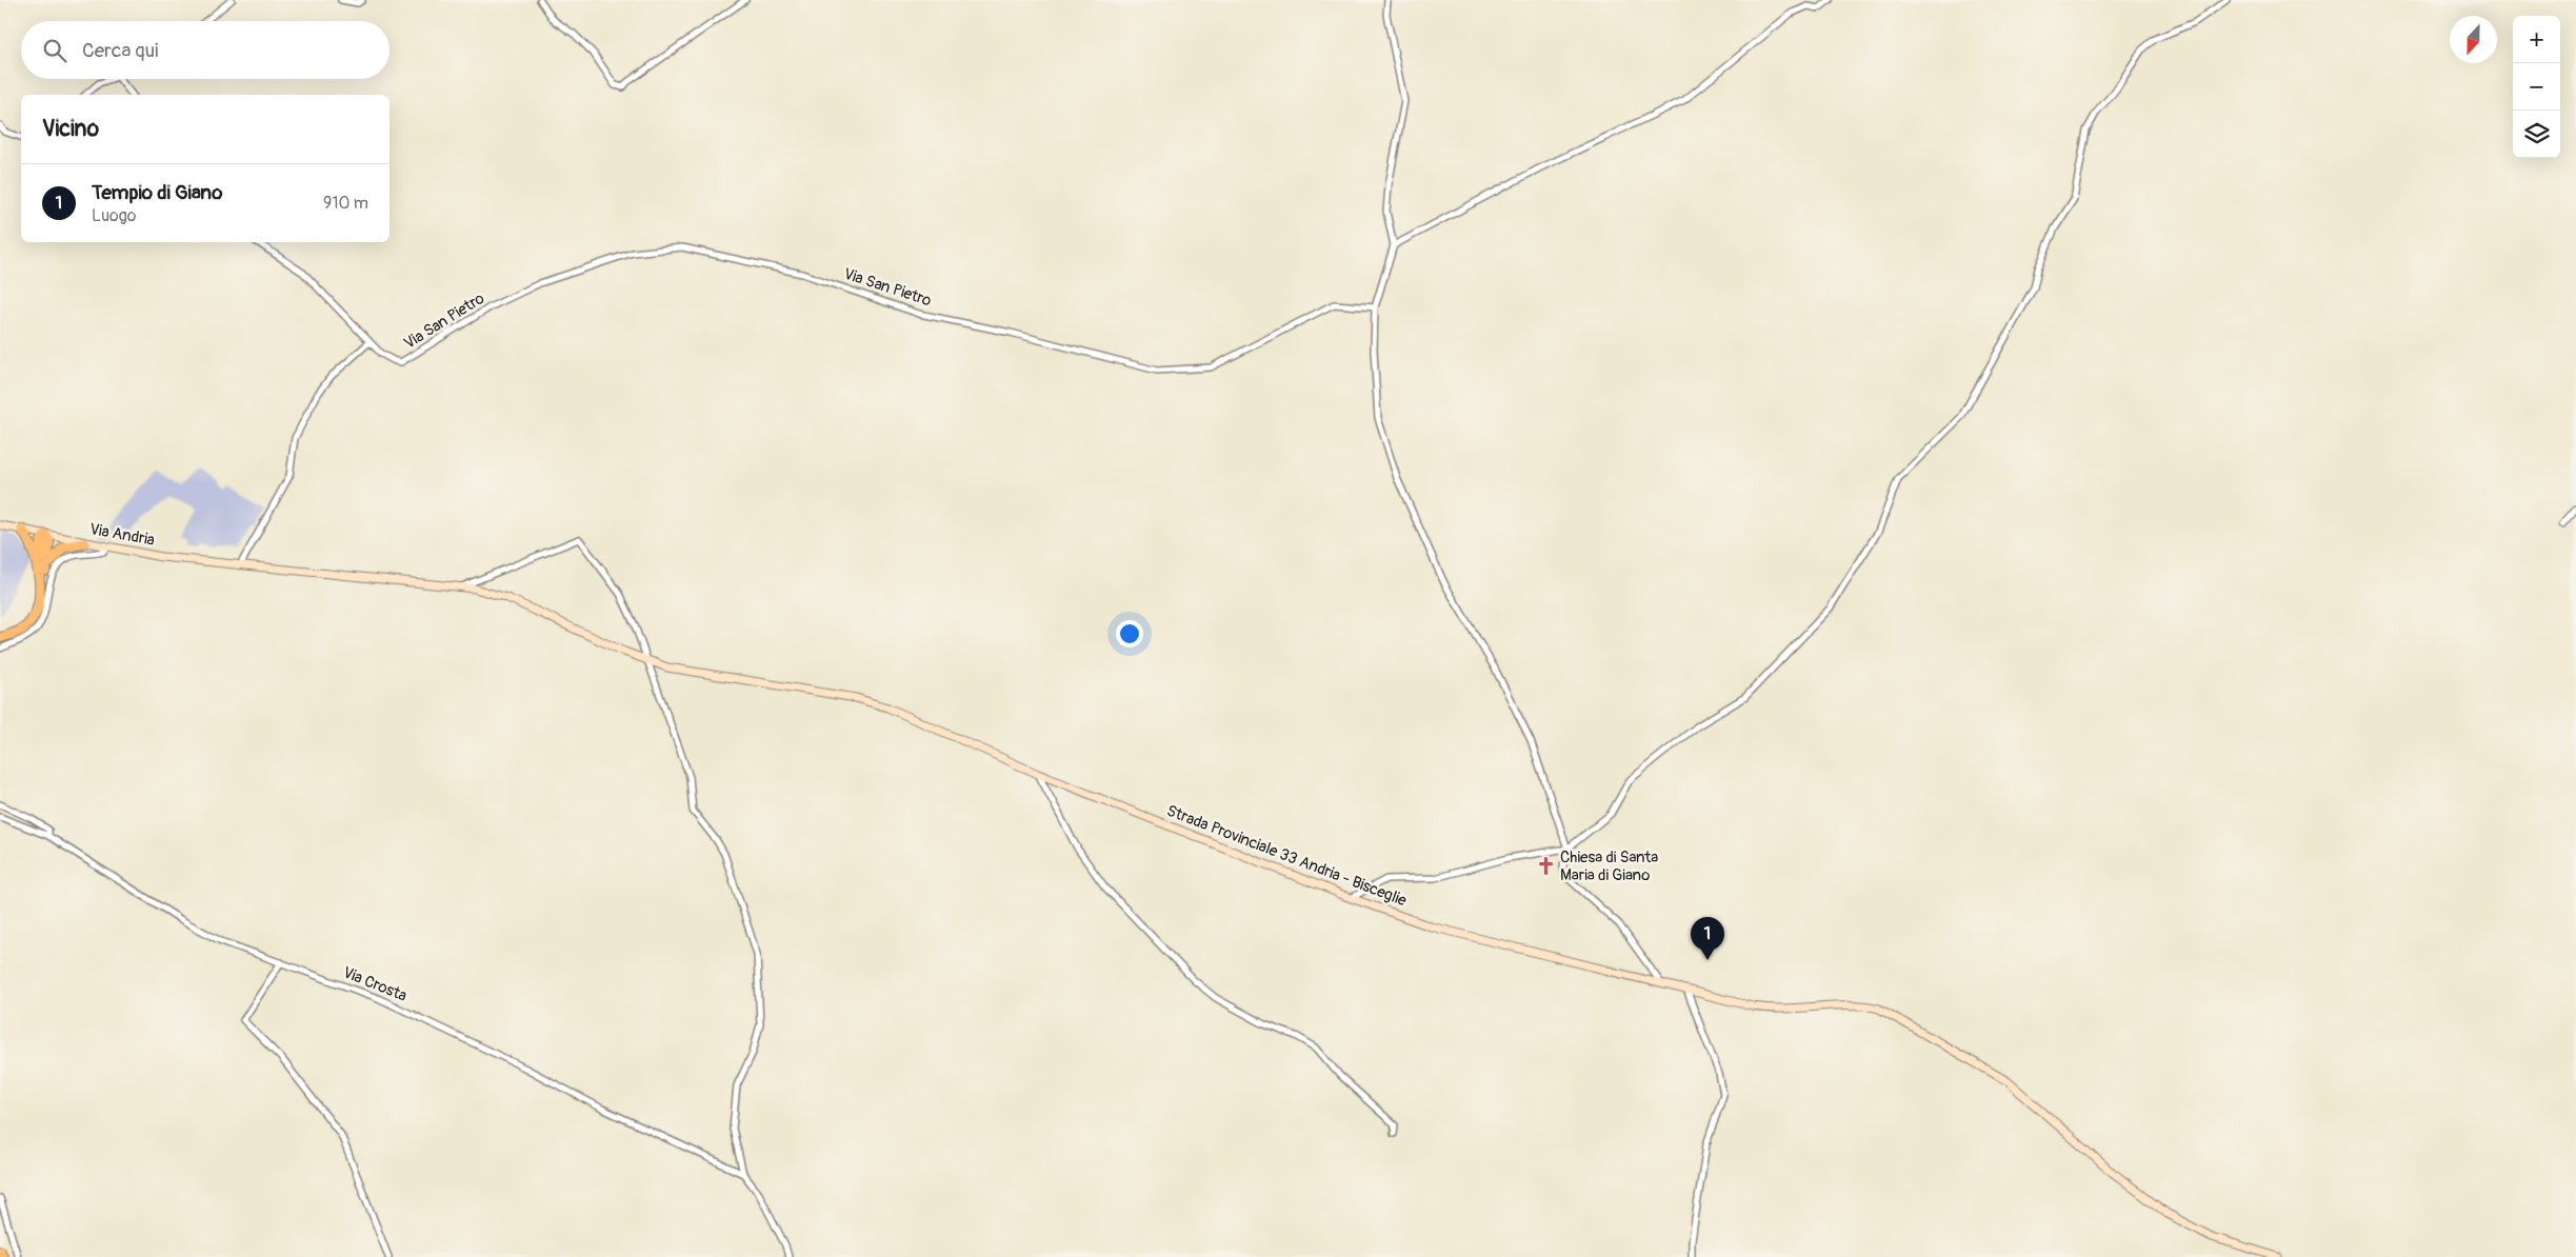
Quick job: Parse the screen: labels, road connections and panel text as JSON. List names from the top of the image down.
{
  "streets": {
    "main road": ["Via Andria", "Strada Provinciale 33 Andria - Bisceglie"],
    "street": ["Via San Pietro", "Via Crosta"]
  },
  "crossings": [
    ["Via Andria", "Strada Provinciale 33 Andria - Bisceglie"]
  ],
  "places": {
    "church": ["Chiesa di Santa Maria di Giano"]
  },
  "north": "bottom",
  "page": {
    "map_buttons": ["+", "−"],
    "search": "Cerca qui",
    "heading": "Vicino",
    "list": [
      {
        "mark": "1",
        "name": "Tempio di Giano",
        "note": "Luogo",
        "value": "910 m"
      }
    ],
    "pins": "1"
  }
}
